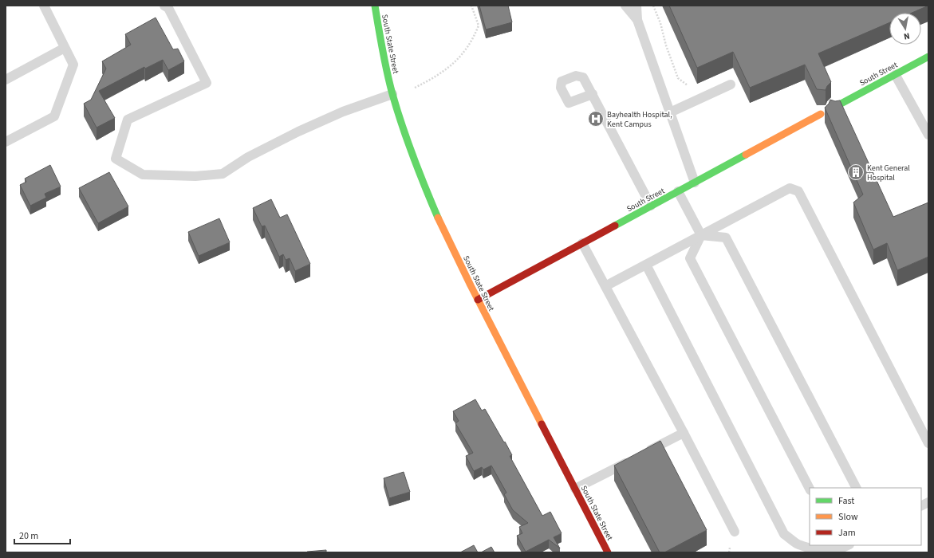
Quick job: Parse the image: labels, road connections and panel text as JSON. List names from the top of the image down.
{
  "streets": {
    "main road": ["South State Street", "South Street"]
  },
  "crossings": [
    ["South State Street", "South Street"]
  ],
  "places": {
    "hospital": ["Bayhealth Hospital, Kent Campus"],
    "building": ["Kent General Hospital"]
  },
  "legend": ["Fast", "Slow", "Jam"],
  "scale_bar": "20 m",
  "north": "bottom"
}
